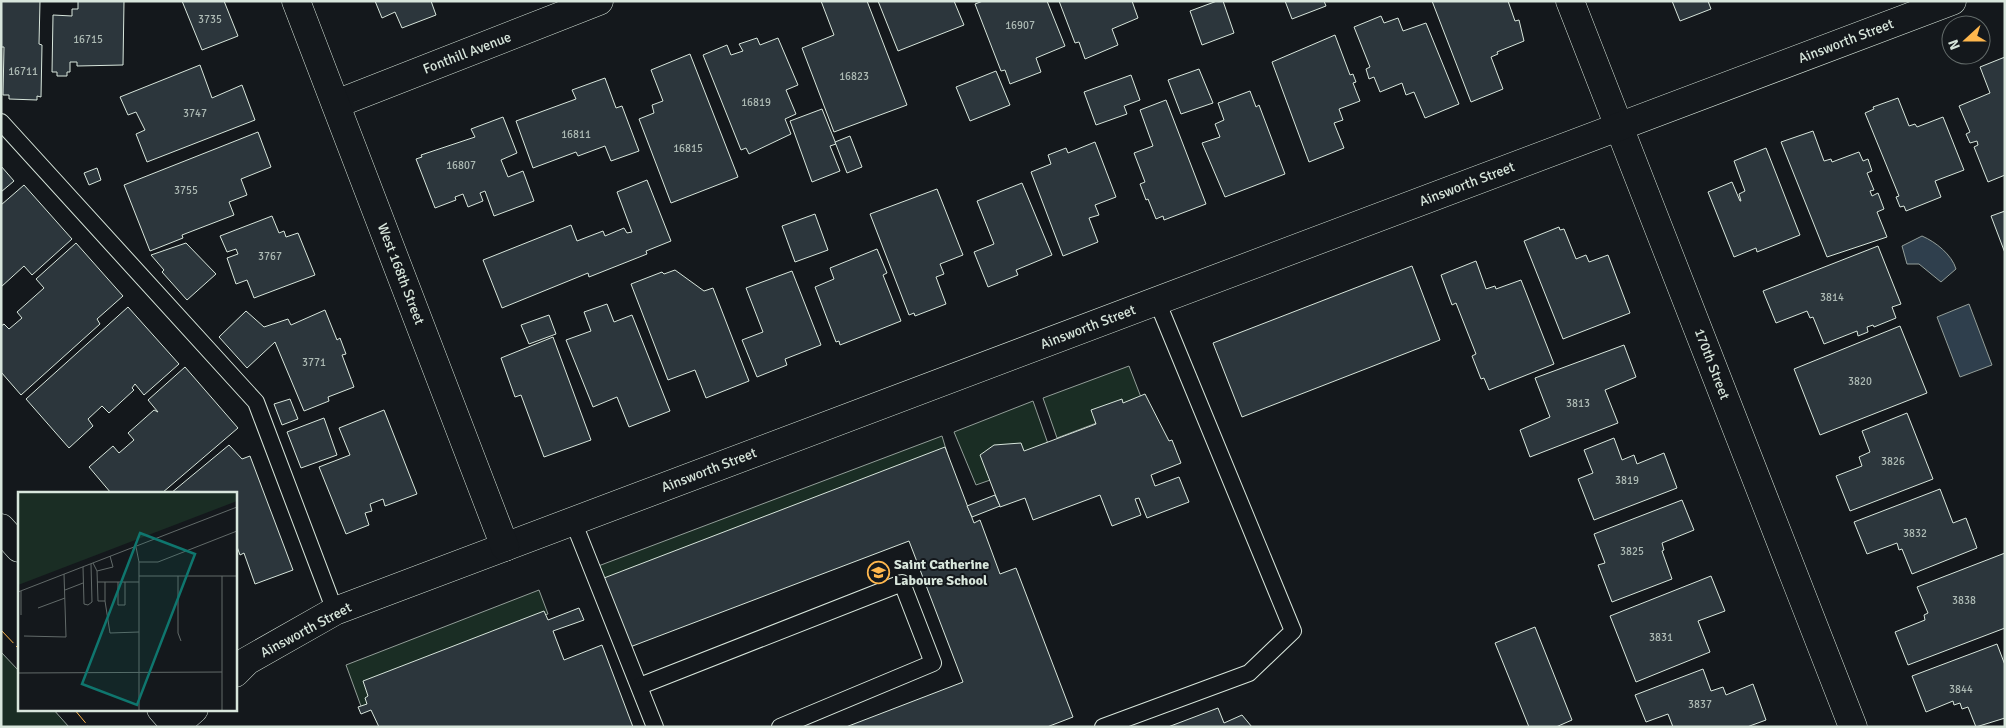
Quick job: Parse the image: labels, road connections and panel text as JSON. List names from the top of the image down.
{
  "streets": {
    "street": [
      "Ainsworth Street",
      "Fonthill Avenue",
      "West 168th Street",
      "170th Street"
    ]
  },
  "crossings": [
    ["Ainsworth Street", "West 168th Street"],
    ["Ainsworth Street", "170th Street"],
    ["Fonthill Avenue", "West 168th Street"]
  ],
  "places": {
    "school or university": ["Saint Catherine Laboure School"]
  },
  "house_numbers": [
    "3735",
    "16907",
    "16715",
    "16711",
    "16823",
    "16819",
    "3747",
    "16811",
    "16815",
    "16807",
    "3755",
    "3767",
    "3814",
    "3771",
    "3820",
    "3813",
    "3826",
    "3819",
    "3832",
    "3825",
    "3838",
    "3831",
    "3844",
    "3837"
  ],
  "north": "left"
}
